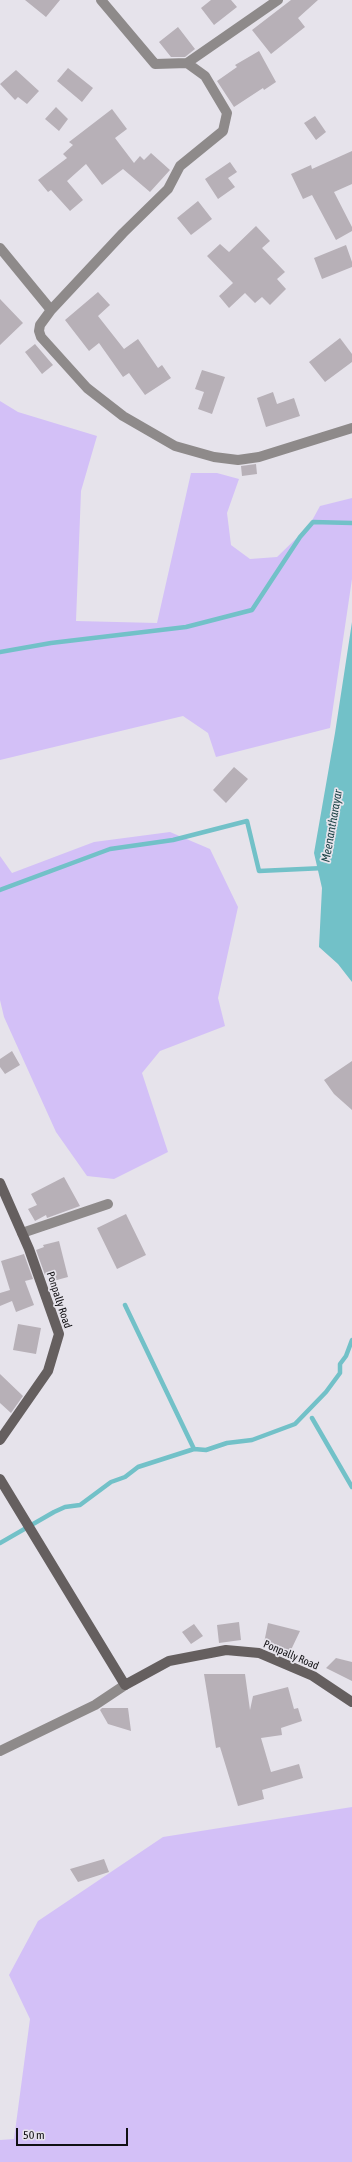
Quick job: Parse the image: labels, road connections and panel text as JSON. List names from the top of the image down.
{
  "streets": {
    "main road": ["Ponpally Road"]
  },
  "water": ["Meenantharayar"],
  "scale_bar": "50 m"
}
